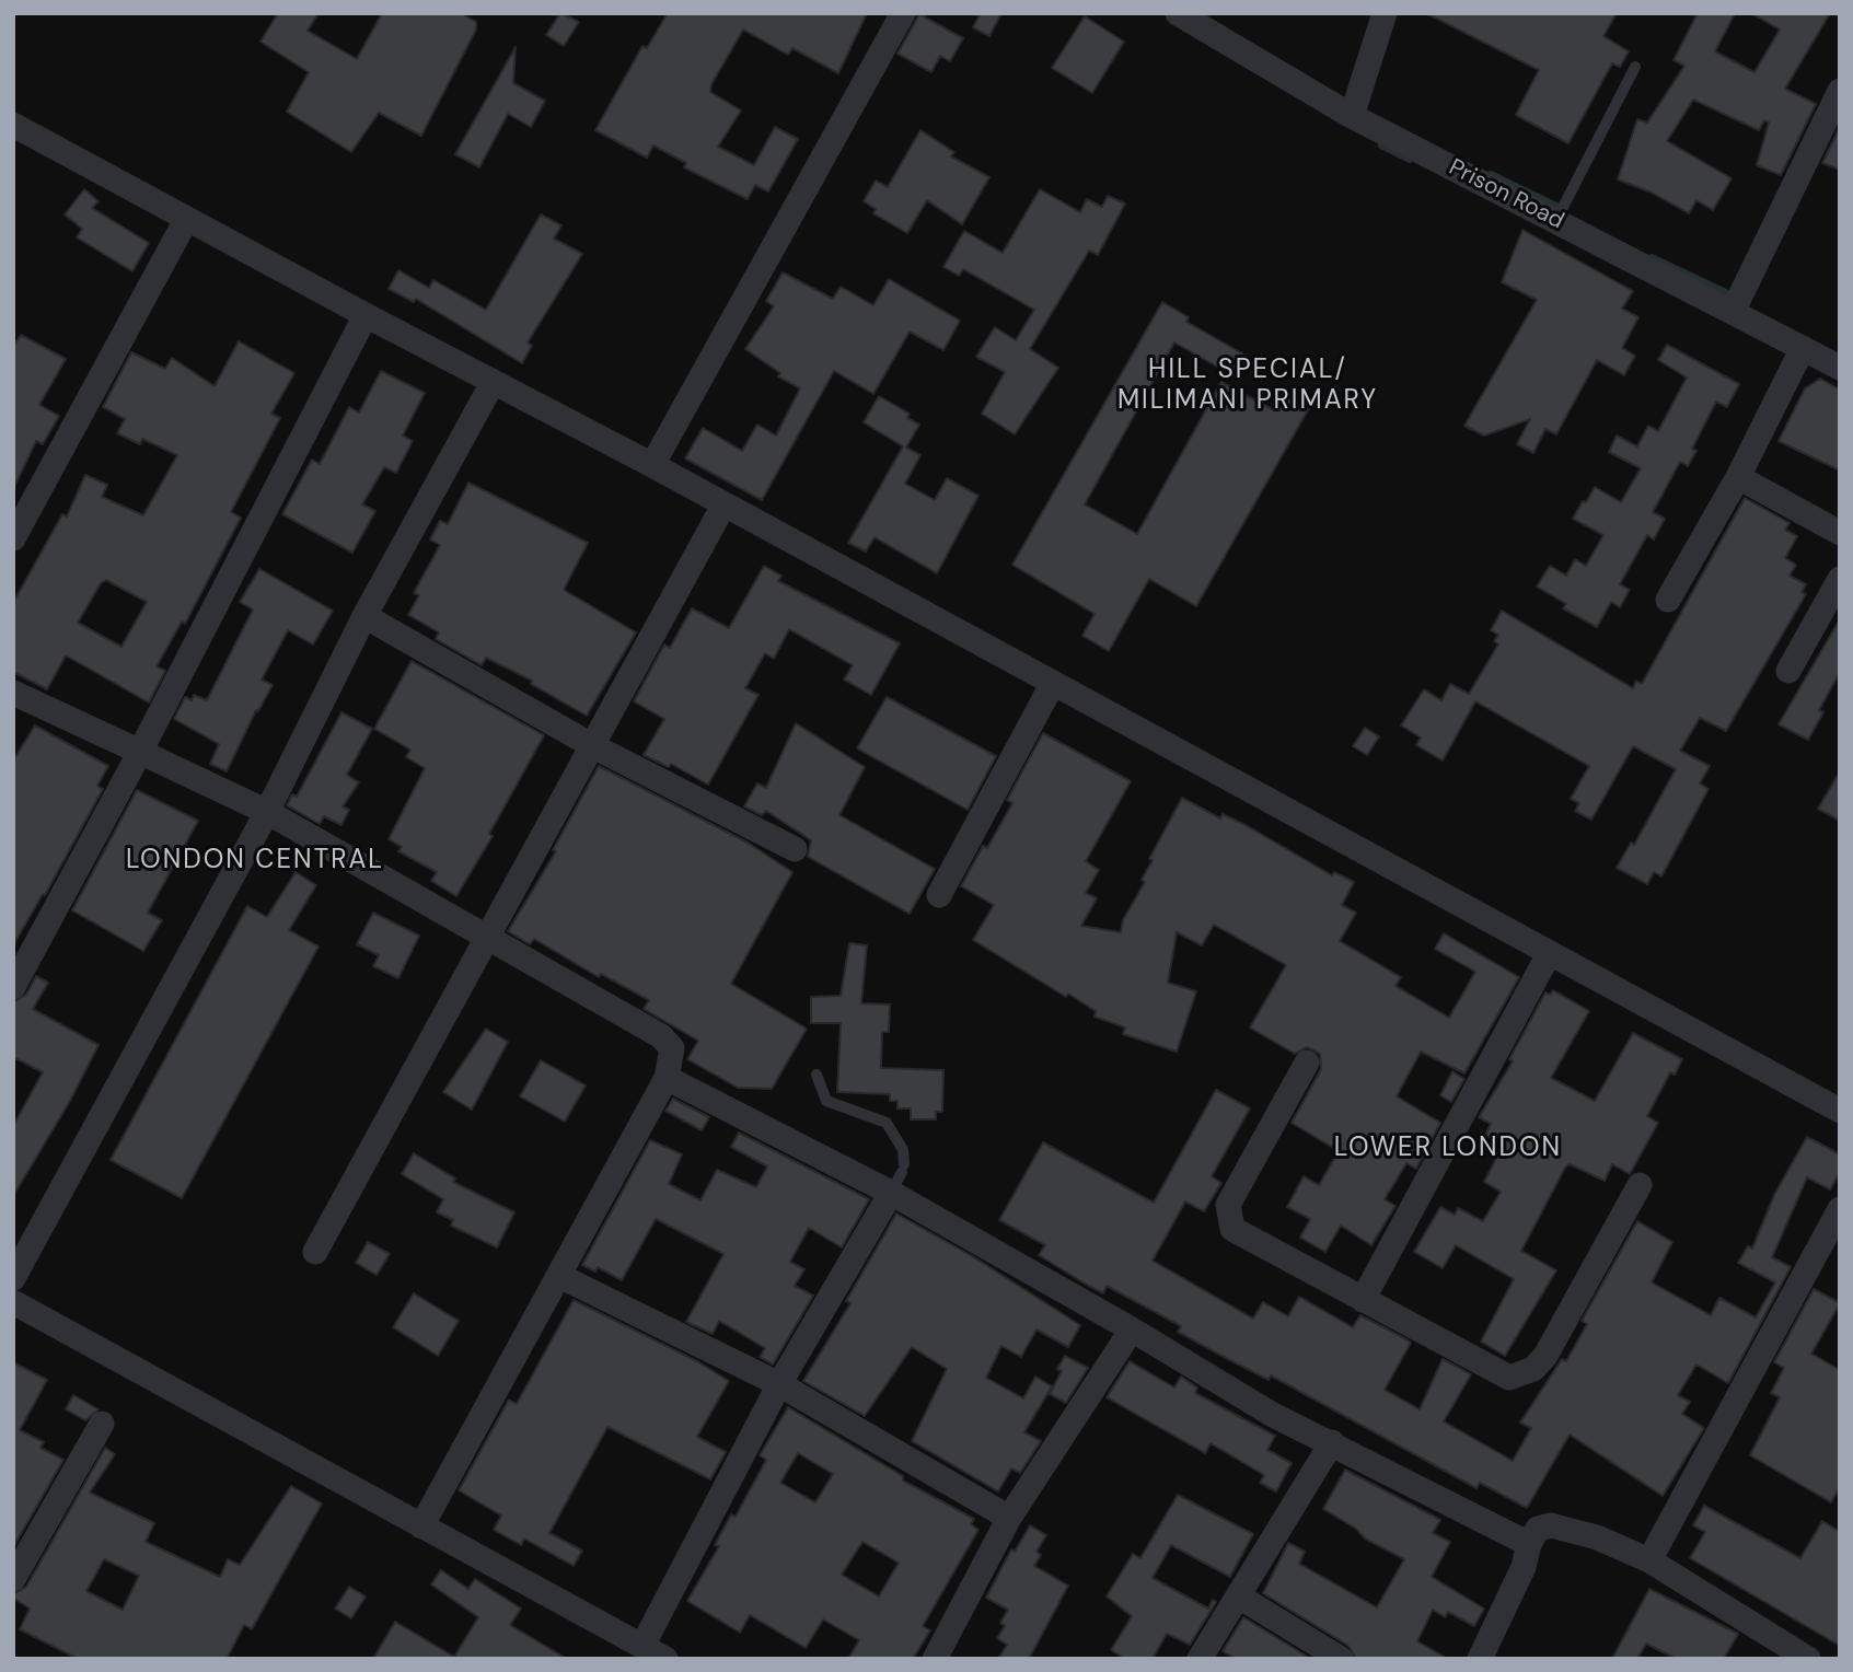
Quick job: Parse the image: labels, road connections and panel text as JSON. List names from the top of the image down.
{
  "streets": {
    "street": ["Prison Road"]
  },
  "districts": ["HILL SPECIAL/ MILIMANI PRIMARY", "LONDON CENTRAL", "LOWER LONDON"]
}
